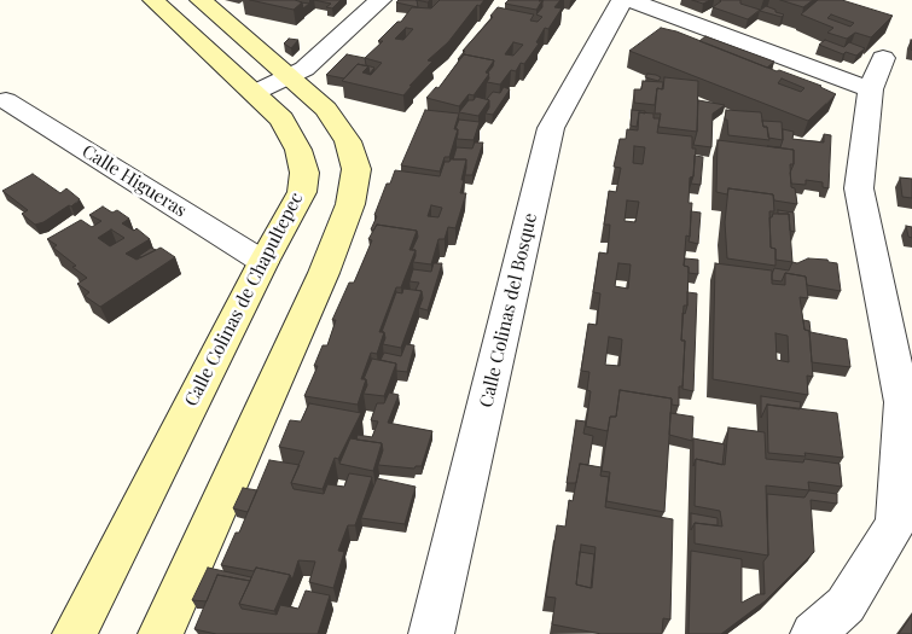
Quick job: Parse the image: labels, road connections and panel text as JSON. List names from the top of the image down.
{
  "streets": {
    "street": ["Calle Higueras", "Calle Colinas de Chapultepec", "Calle Colinas del Bosque"]
  },
  "crossings": [
    ["Calle Higueras", "Calle Colinas de Chapultepec"]
  ]
}
